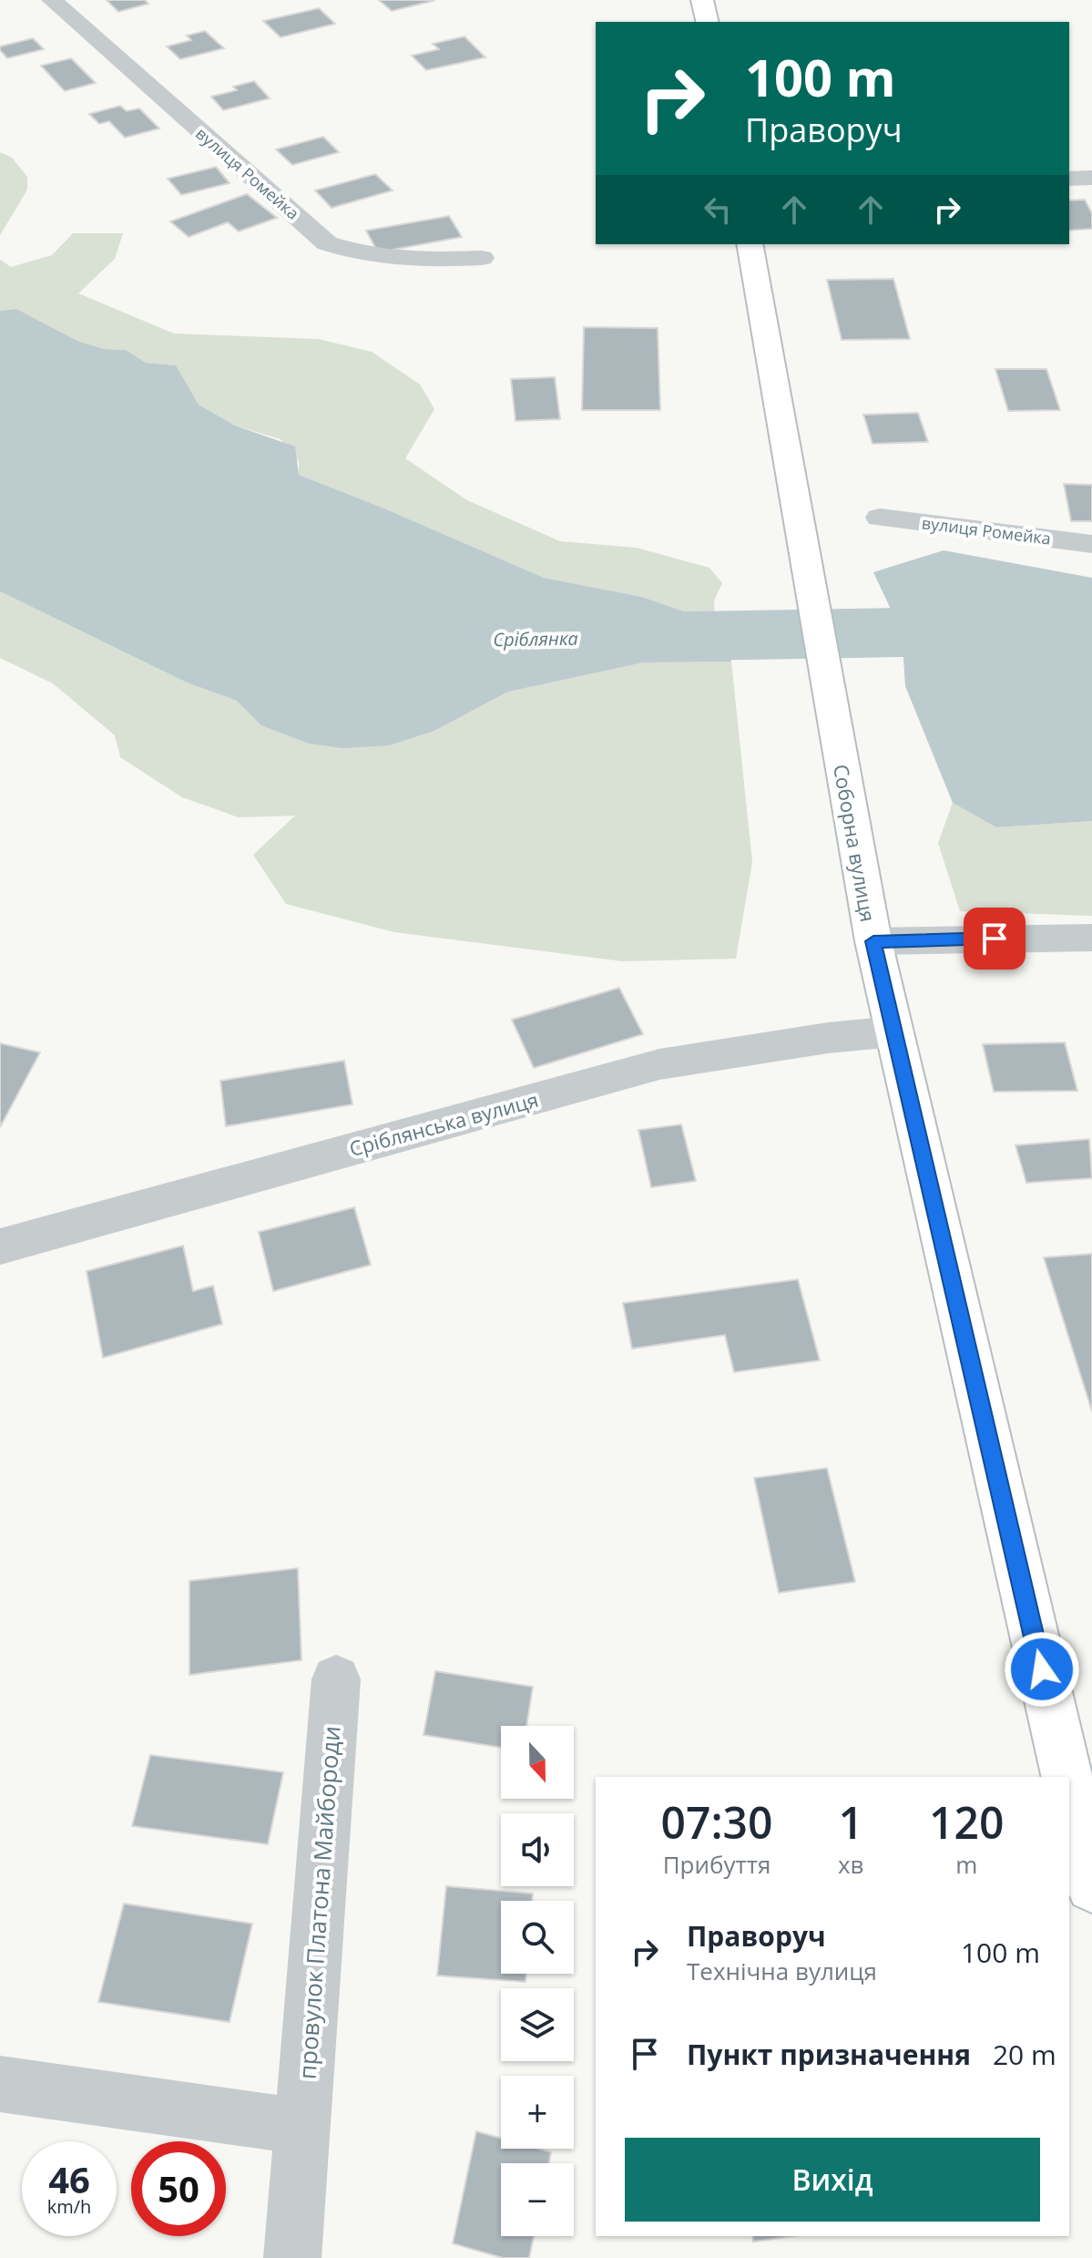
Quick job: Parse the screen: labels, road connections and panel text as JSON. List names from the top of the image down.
{
  "streets": {
    "main road": ["Соборна вулиця"],
    "street": ["вулиця Ромейка", "Сріблянська вулиця", "провулок Платона Майбороди"]
  },
  "crossings": [
    ["Соборна вулиця", "Сріблянська вулиця"]
  ],
  "water": ["Сріблянка"],
  "north": "bottom",
  "page": {
    "turn": ["100 m", "Праворуч"],
    "map_buttons": ["+", "−"],
    "eta": [
      "07:30",
      "Прибуття",
      "1",
      "хв",
      "120",
      "m"
    ],
    "list": [
      {
        "name": "Праворуч",
        "note": "Технічна вулиця",
        "value": "100 m"
      },
      {
        "name": "Пункт призначення",
        "value": "20 m"
      }
    ],
    "buttons": "Вихід",
    "speed": "46 km/h",
    "limit": "50"
  }
}
